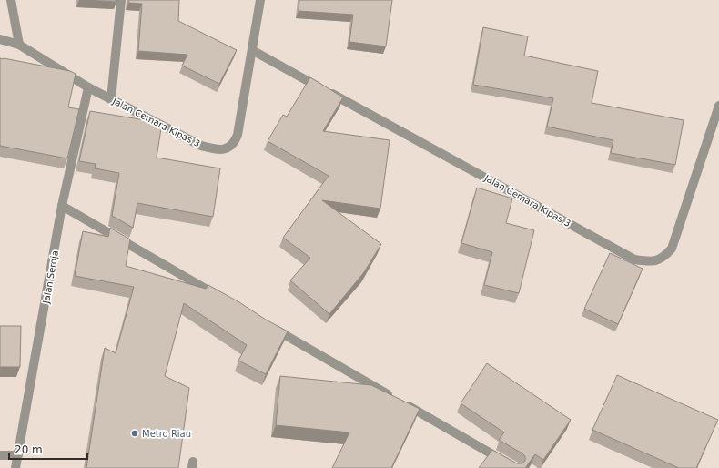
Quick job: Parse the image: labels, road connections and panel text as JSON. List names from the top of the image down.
{
  "streets": {
    "street": ["Jalan Cemara Kipas 3", "Jalan Seroja"]
  },
  "crossings": [
    ["Jalan Cemara Kipas 3", "Jalan Seroja"]
  ],
  "places": ["Metro Riau"],
  "scale_bar": "20 m"
}
